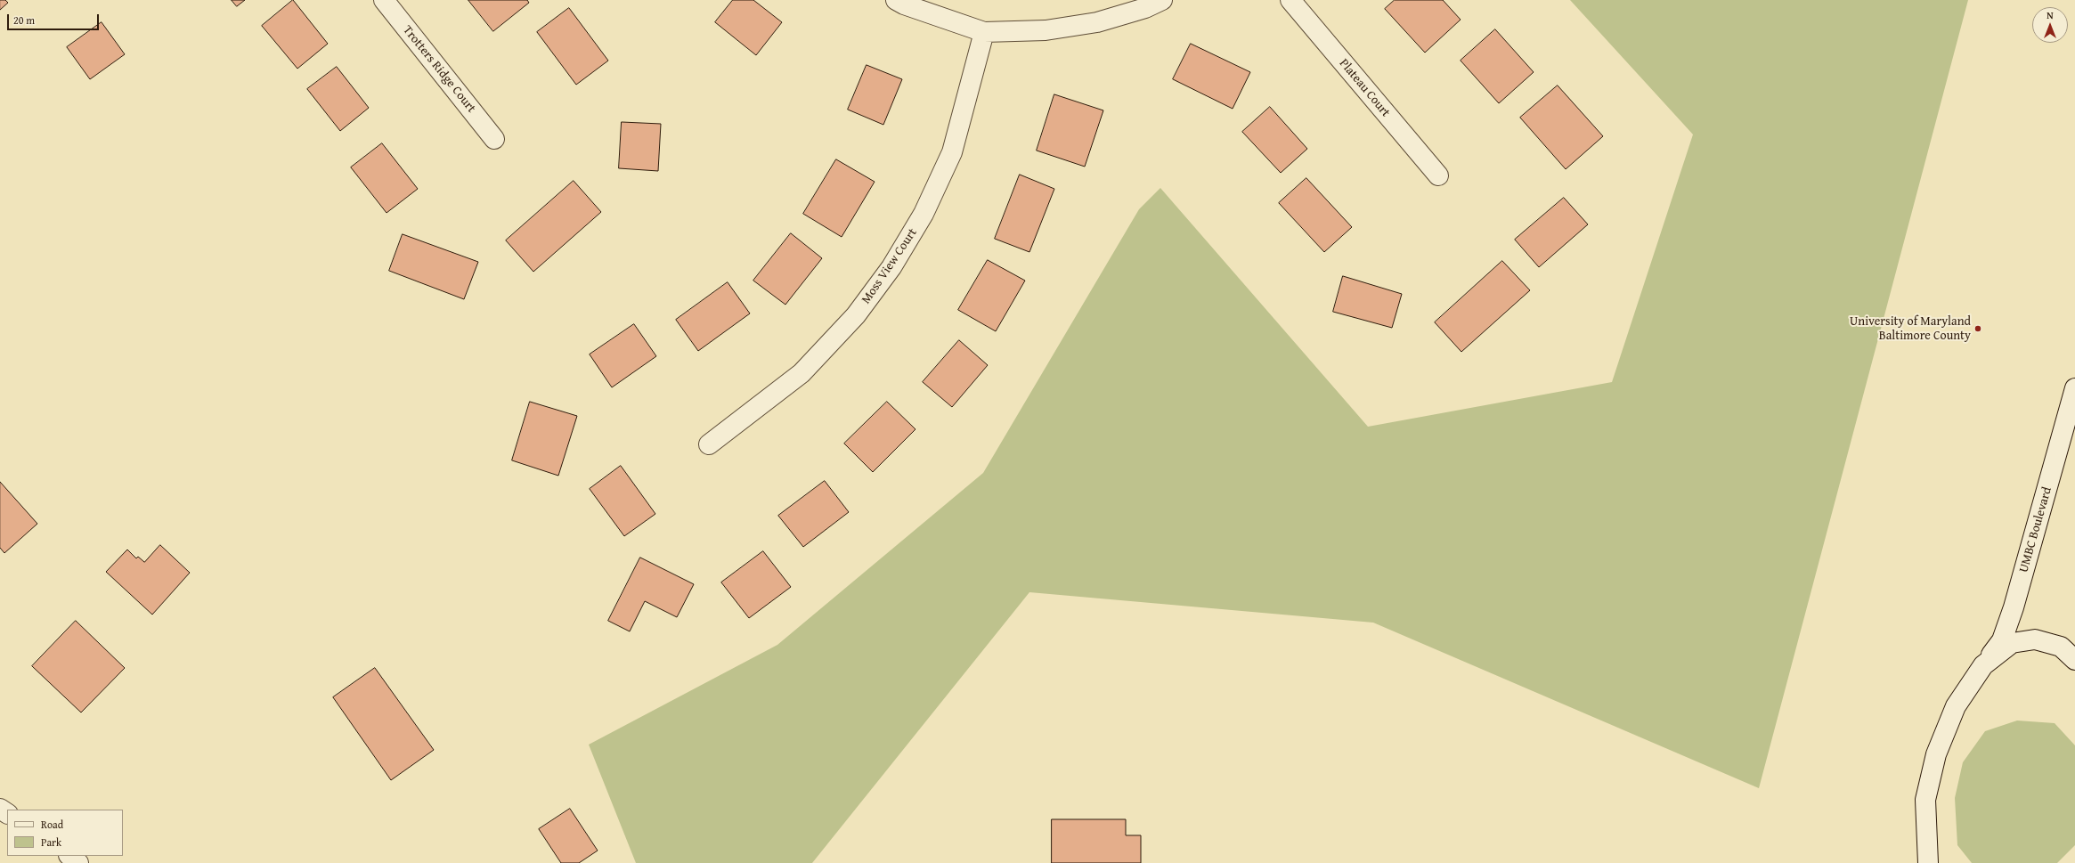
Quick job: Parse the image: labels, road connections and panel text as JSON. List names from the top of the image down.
{
  "streets": {
    "street": [
      "Trotters Ridge Court",
      "Plateau Court",
      "Moss View Court",
      "UMBC Boulevard"
    ]
  },
  "places": ["University of Maryland Baltimore County"],
  "legend": ["Road", "Park"],
  "scale_bar": "20 m",
  "north": "top"
}
